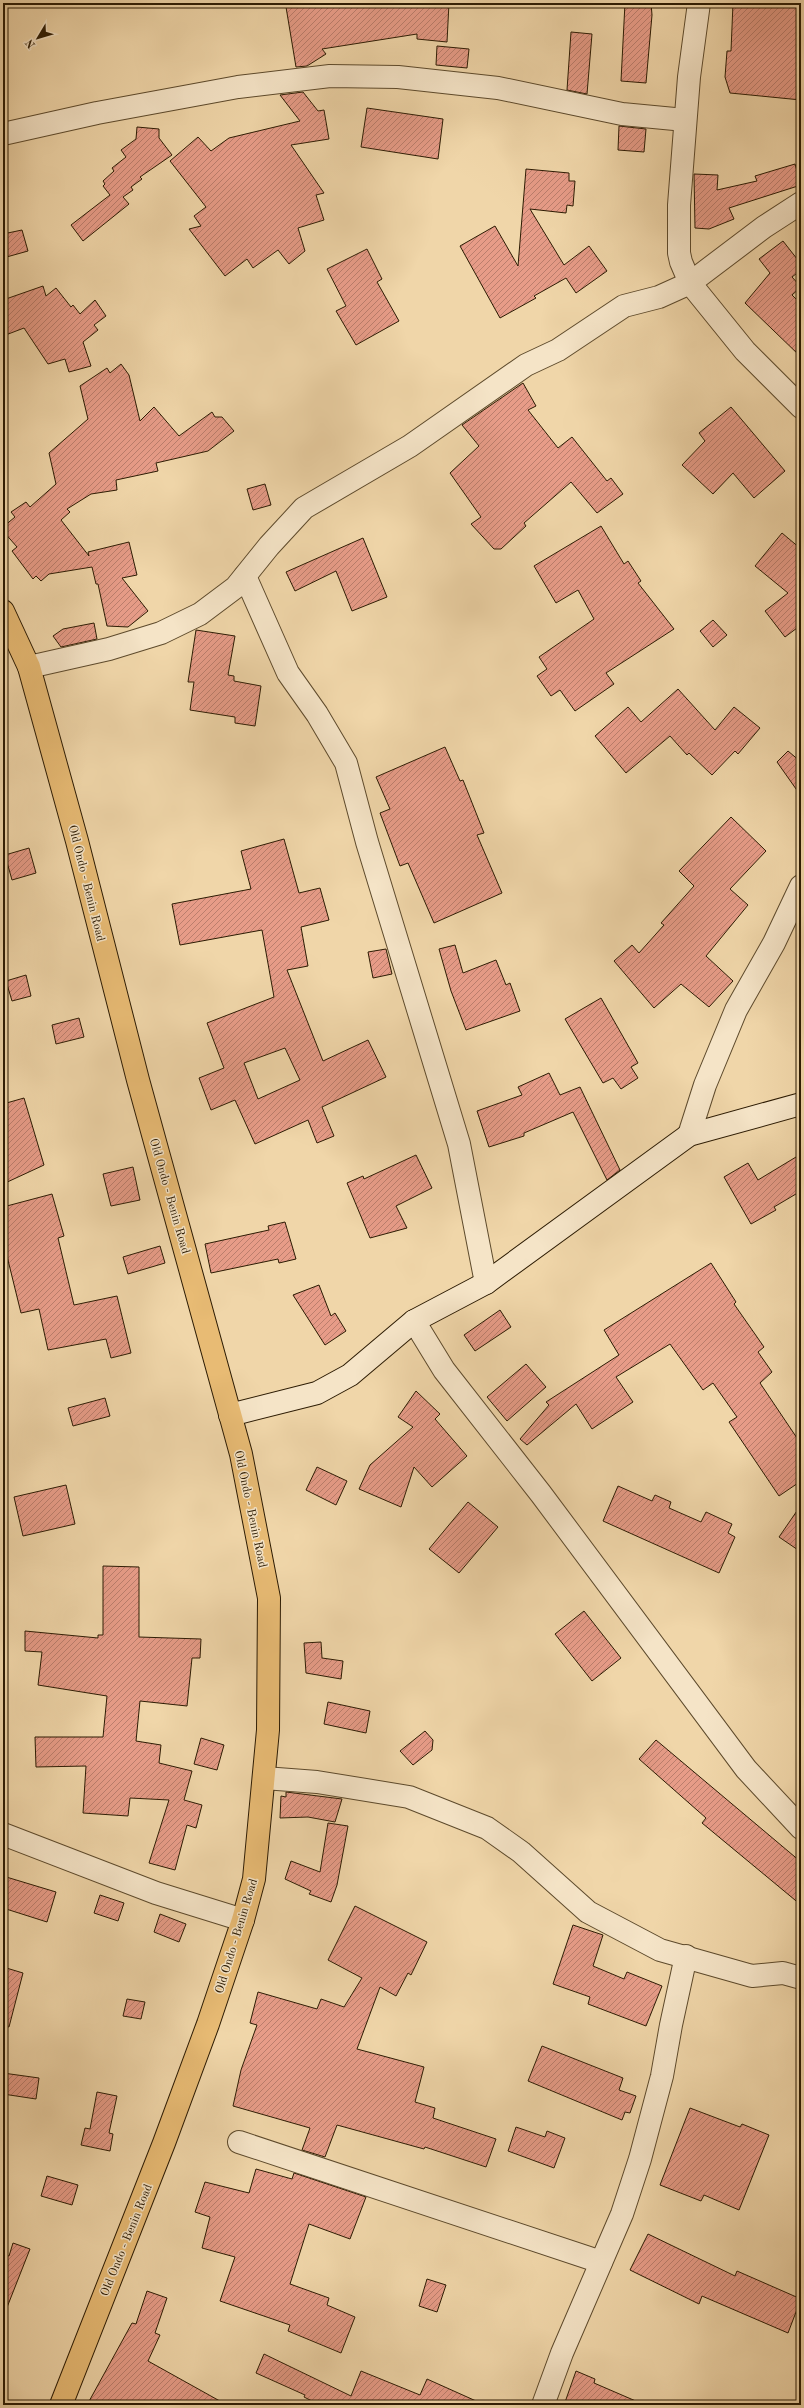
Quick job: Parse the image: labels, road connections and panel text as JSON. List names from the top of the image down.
{
  "streets": {
    "main road": ["Old Ondo - Benin Road"]
  },
  "north": "bottom left"
}
